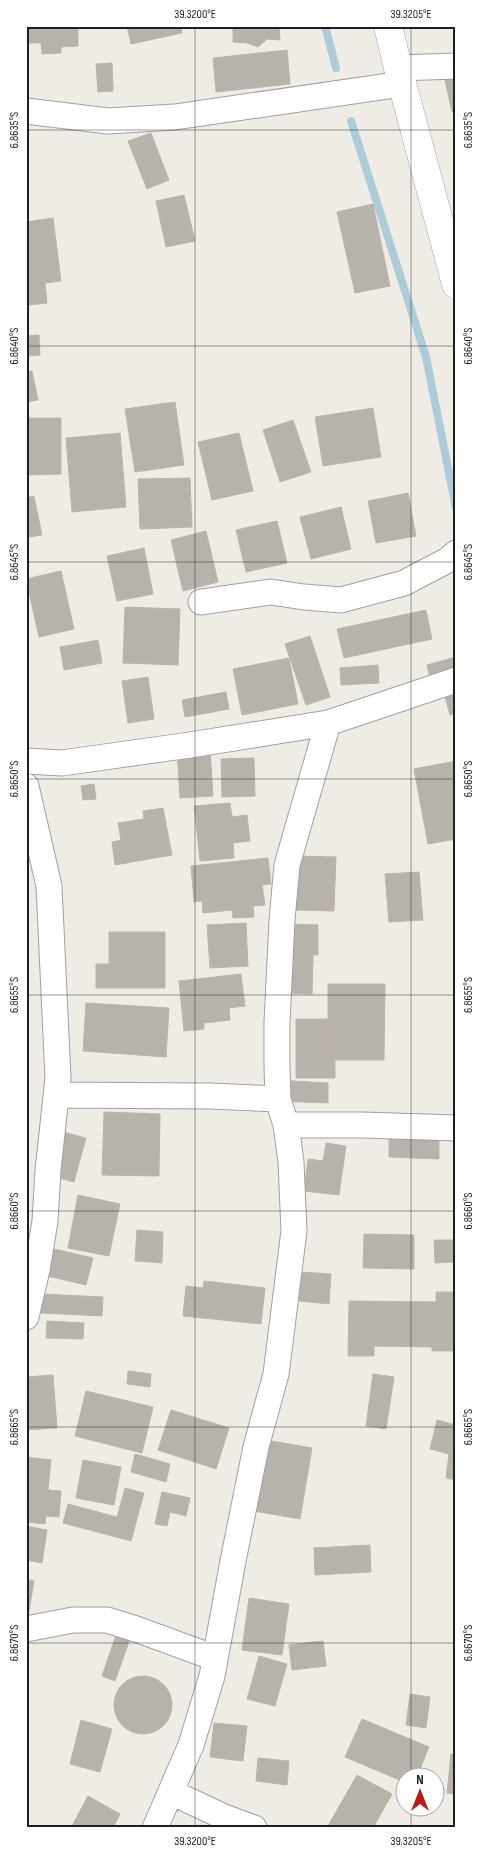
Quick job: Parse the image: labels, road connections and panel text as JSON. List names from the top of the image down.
{
  "north": "top",
  "coordinates": [
    "39.3200°E",
    "39.3205°E",
    "6.8635°S",
    "6.8640°S",
    "6.8645°S",
    "6.8650°S",
    "6.8655°S",
    "6.8660°S",
    "6.8665°S",
    "6.8670°S"
  ]
}
